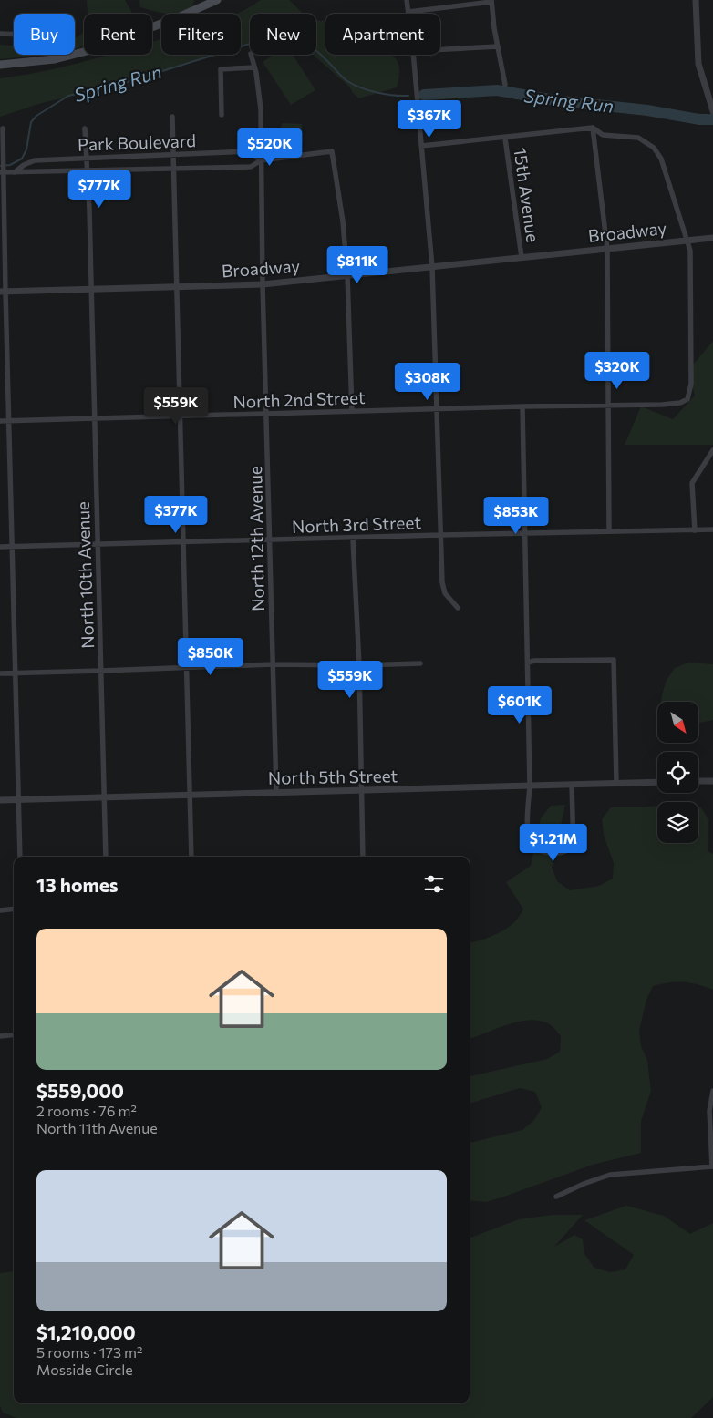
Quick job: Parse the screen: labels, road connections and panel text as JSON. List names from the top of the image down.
{
  "streets": {
    "street": [
      "Park Boulevard",
      "15th Avenue",
      "Broadway",
      "North 2nd Street",
      "North 3rd Street",
      "North 12th Avenue",
      "North 10th Avenue",
      "North 5th Street"
    ]
  },
  "crossings": [
    ["Park Boulevard", "Broadway"],
    ["Park Boulevard", "North 12th Avenue"],
    ["Park Boulevard", "North 10th Avenue"],
    ["15th Avenue", "Broadway"],
    ["Broadway", "North 2nd Street"],
    ["Broadway", "North 12th Avenue"],
    ["Broadway", "North 10th Avenue"],
    ["North 2nd Street", "North 12th Avenue"],
    ["North 2nd Street", "North 10th Avenue"],
    ["North 3rd Street", "North 12th Avenue"],
    ["North 3rd Street", "North 10th Avenue"],
    ["North 12th Avenue", "North 5th Street"],
    ["North 10th Avenue", "North 5th Street"]
  ],
  "water": ["Spring Run"],
  "north": "bottom right",
  "page": {
    "chip": [
      "Buy",
      "Rent",
      "Filters",
      "New",
      "Apartment"
    ],
    "price": [
      "$367K",
      "$520K",
      "$777K",
      "$811K",
      "$320K",
      "$308K",
      "$559K",
      "$377K",
      "$853K",
      "$850K",
      "$559K",
      "$601K",
      "$1.21M"
    ],
    "heading": "13 homes",
    "list": [
      {
        "name": "$559,000",
        "note": "2 rooms · 76 m² · North 11th Avenue"
      },
      {
        "name": "$1,210,000",
        "note": "5 rooms · 173 m² · Mosside Circle"
      }
    ]
  }
}
